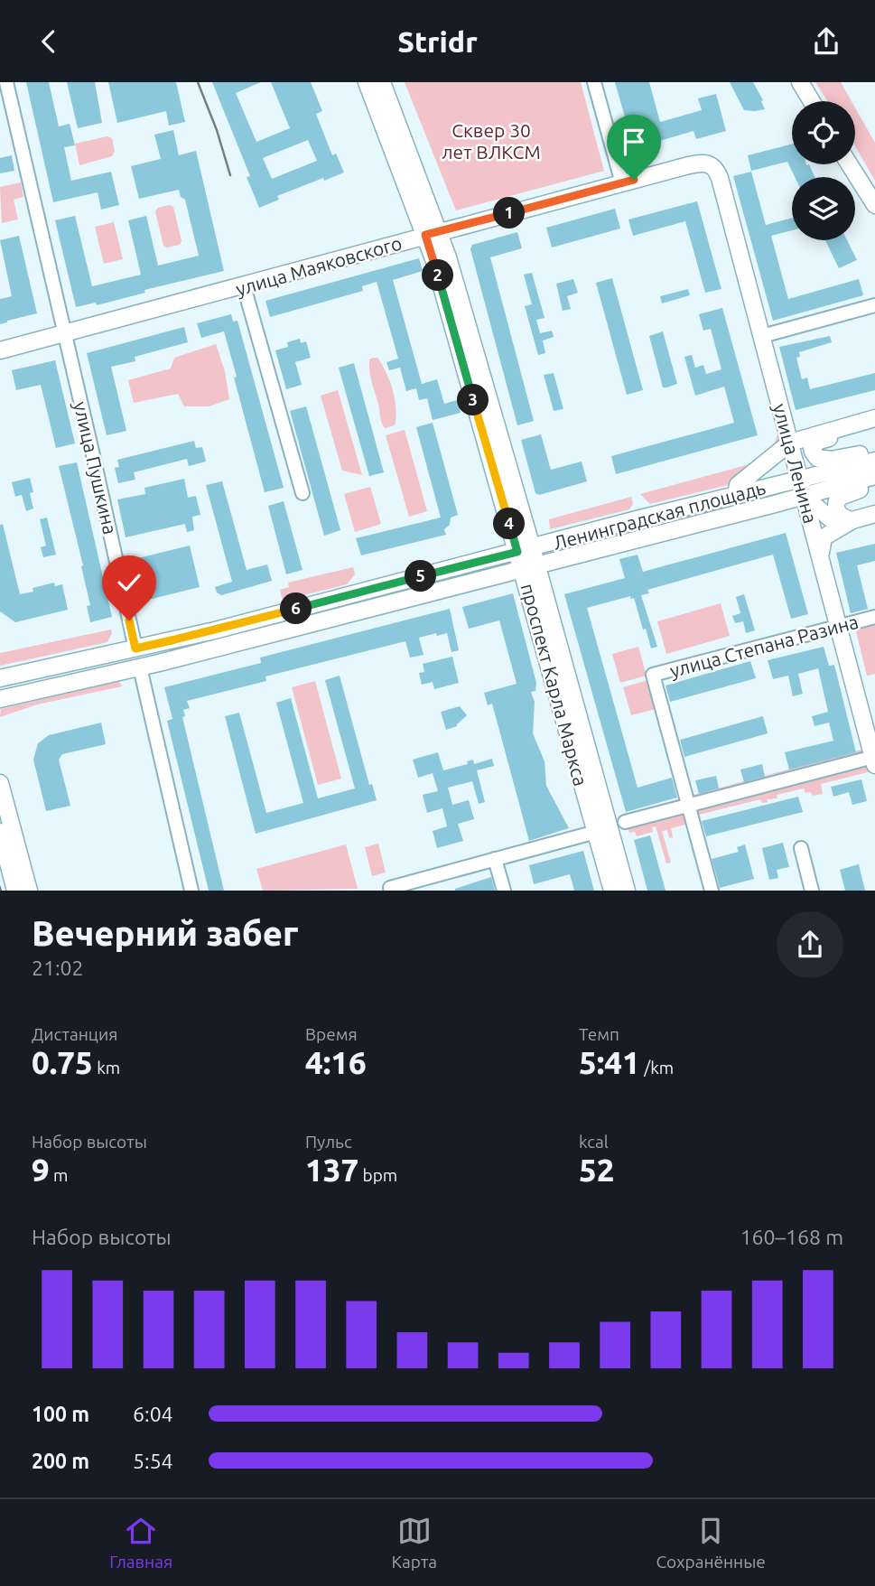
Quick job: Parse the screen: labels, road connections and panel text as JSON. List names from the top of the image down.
{
  "streets": {
    "main road": [
      "улица Маяковского",
      "улица Ленина",
      "улица Пушкина",
      "Ленинградская площадь",
      "проспект Карла Маркса"
    ],
    "street": ["улица Степана Разина"]
  },
  "crossings": [
    ["улица Маяковского", "улица Ленина"],
    ["улица Маяковского", "улица Пушкина"],
    ["улица Маяковского", "проспект Карла Маркса"],
    ["улица Ленина", "Ленинградская площадь"],
    ["улица Ленина", "улица Степана Разина"],
    ["улица Пушкина", "Ленинградская площадь"],
    ["Ленинградская площадь", "проспект Карла Маркса"]
  ],
  "parks": ["Сквер 30 лет ВЛКСМ"],
  "page": {
    "header": "Stridr",
    "pins": [
      "1",
      "2",
      "3",
      "4",
      "5",
      "6"
    ],
    "heading": ["Вечерний забег", "21:02"],
    "stats": [
      ["Дистанция", "0.75 km"],
      ["Время", "4:16"],
      ["Темп", "5:41 /km"],
      ["Набор высоты", "9 m"],
      ["Пульс", "137 bpm"],
      ["kcal", "52"]
    ],
    "chart": ["Набор высоты", "160–168 m"],
    "list": [
      {
        "name": "100 m",
        "note": "6:04"
      },
      {
        "name": "200 m",
        "note": "5:54"
      }
    ],
    "tabs": ["Главная", "Карта", "Сохранённые"]
  }
}
